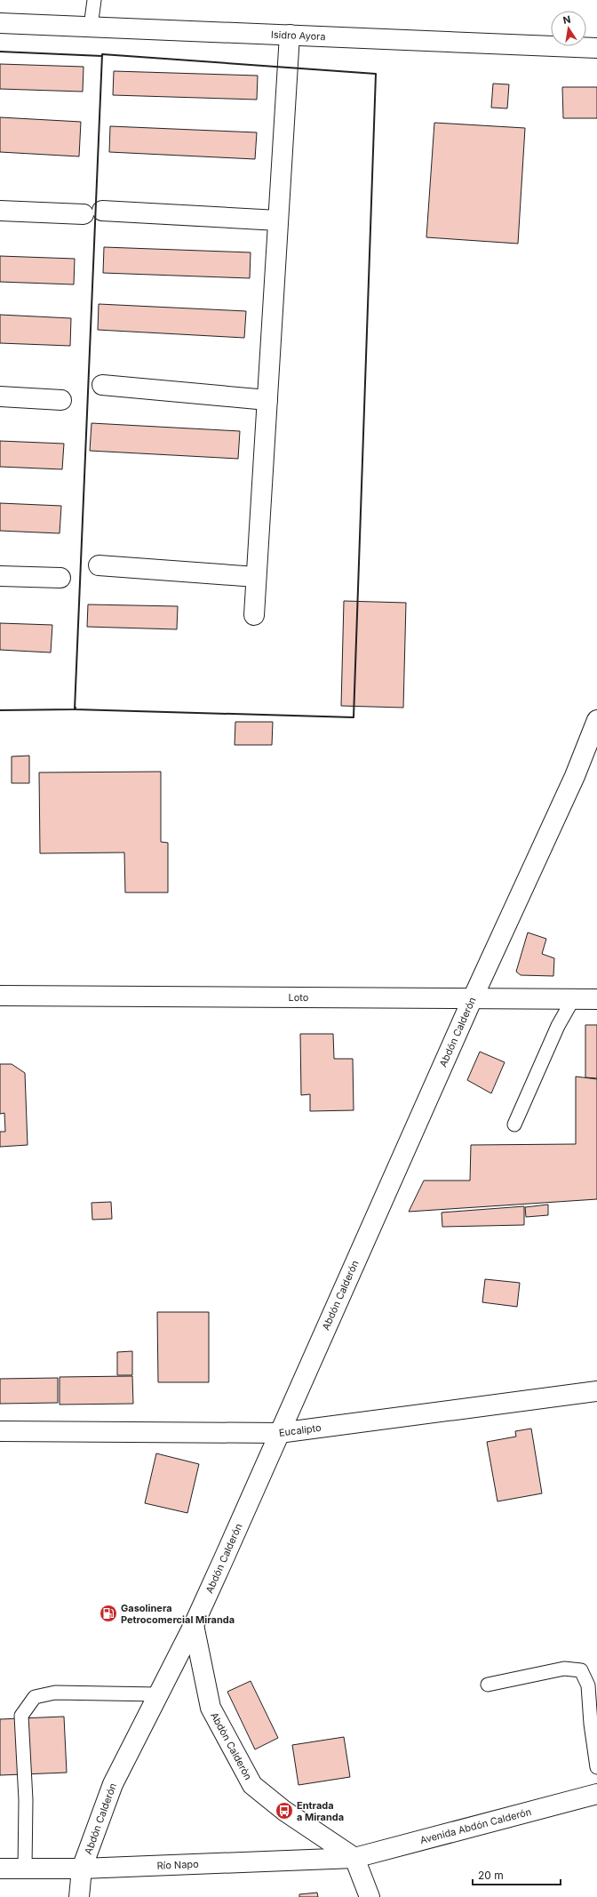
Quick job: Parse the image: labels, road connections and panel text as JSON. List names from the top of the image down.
{
  "streets": {
    "street": [
      "Isidro Ayora",
      "Loto",
      "Abdón Calderón",
      "Eucalipto",
      "Abdòn Calderòn",
      "Avenida Abdón Calderón",
      "Río Napo"
    ]
  },
  "crossings": [
    ["Loto", "Abdón Calderón"],
    ["Abdón Calderón", "Eucalipto"],
    ["Abdón Calderón", "Abdòn Calderòn"],
    ["Abdón Calderón", "Río Napo"],
    ["Abdòn Calderòn", "Avenida Abdón Calderón"],
    ["Abdòn Calderòn", "Río Napo"],
    ["Avenida Abdón Calderón", "Río Napo"]
  ],
  "places": {
    "fuel station": ["Gasolinera Petrocomercial Miranda"],
    "bus stop": ["Entrada a Miranda"]
  },
  "scale_bar": "20 m",
  "north": "top"
}
